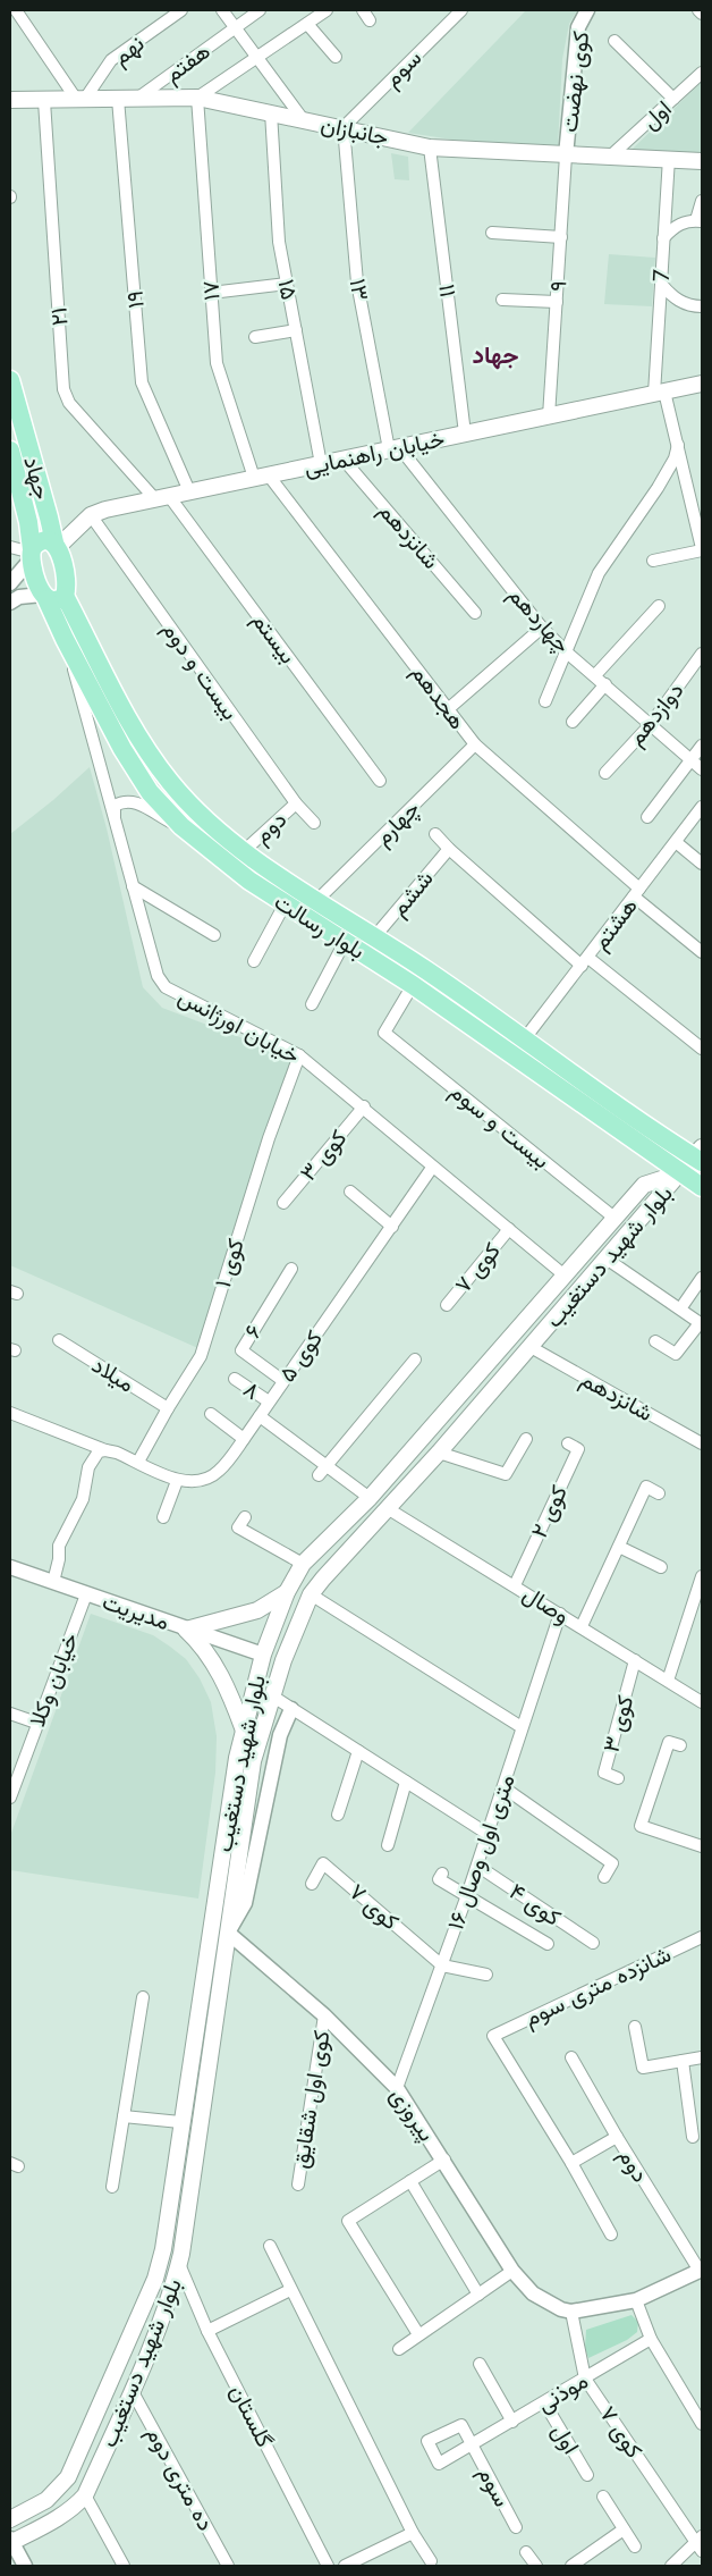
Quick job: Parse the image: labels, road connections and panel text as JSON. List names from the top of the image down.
{
  "streets": {
    "main road": [
      "جانبازان",
      "خیابان راهنمایی",
      "جهاد",
      "بلوار رسالت",
      "بلوار شهید دستغیب"
    ],
    "street": [
      "نهم",
      "هفتم",
      "سوم",
      "کوی نهضت",
      "اول",
      "7",
      "۹",
      "۱۵",
      "۱۳",
      "۱۷",
      "۱۱",
      "۱۹",
      "۲۱",
      "شانزدهم",
      "چهاردهم",
      "بیستم",
      "بیست و دوم",
      "هجدهم",
      "دوازدهم",
      "چهارم",
      "دوم",
      "ششم",
      "هشتم",
      "خیابان اورژانس",
      "بیست و سوم",
      "کوی ۳",
      "کوی ۱",
      "کوی ۷",
      "۶",
      "کوی ۵",
      "میلاد",
      "۸",
      "کوی ۲",
      "وصال",
      "مدیریت",
      "خیابان وکلا",
      "۱۶ متری اول وصال",
      "کوی ۴",
      "شانزده متری سوم",
      "کوی اول شقایق",
      "پیروزی",
      "موذنی",
      "گلستان",
      "ده متری دوم"
    ]
  },
  "crossings": [
    ["نهم", "جانبازان"],
    ["هفتم", "جانبازان"],
    ["سوم", "جانبازان"],
    ["سوم", "۱۳"],
    ["سوم", "موذنی"],
    ["کوی نهضت", "جانبازان"],
    ["کوی نهضت", "۹"],
    ["اول", "جانبازان"],
    ["اول", "موذنی"],
    ["جانبازان", "7"],
    ["جانبازان", "۹"],
    ["جانبازان", "۱۵"],
    ["جانبازان", "۱۳"],
    ["جانبازان", "۱۷"],
    ["جانبازان", "۱۱"],
    ["جانبازان", "۱۹"],
    ["جانبازان", "۲۱"],
    ["7", "خیابان راهنمایی"],
    ["۹", "خیابان راهنمایی"],
    ["۱۵", "خیابان راهنمایی"],
    ["۱۳", "خیابان راهنمایی"],
    ["۱۳", "چهاردهم"],
    ["۱۷", "خیابان راهنمایی"],
    ["۱۷", "هجدهم"],
    ["۱۱", "خیابان راهنمایی"],
    ["۱۹", "خیابان راهنمایی"],
    ["۲۱", "خیابان راهنمایی"],
    ["۲۱", "بیستم"],
    ["خیابان راهنمایی", "جهاد"],
    ["خیابان راهنمایی", "شانزدهم"],
    ["خیابان راهنمایی", "چهاردهم"],
    ["خیابان راهنمایی", "بیستم"],
    ["خیابان راهنمایی", "بیست و دوم"],
    ["خیابان راهنمایی", "هجدهم"],
    ["جهاد", "بلوار رسالت"],
    ["شانزدهم", "بلوار شهید دستغیب"],
    ["چهاردهم", "دوازدهم"],
    ["بیست و دوم", "دوم"],
    ["هجدهم", "چهارم"],
    ["هجدهم", "هشتم"],
    ["چهارم", "بلوار رسالت"],
    ["دوم", "بلوار رسالت"],
    ["ششم", "بلوار رسالت"],
    ["هشتم", "بلوار رسالت"],
    ["بلوار رسالت", "خیابان اورژانس"],
    ["بلوار رسالت", "بیست و سوم"],
    ["بلوار رسالت", "بلوار شهید دستغیب"],
    ["خیابان اورژانس", "کوی ۳"],
    ["خیابان اورژانس", "بلوار شهید دستغیب"],
    ["خیابان اورژانس", "کوی ۱"],
    ["خیابان اورژانس", "کوی ۷"],
    ["خیابان اورژانس", "کوی ۵"],
    ["بیست و سوم", "بلوار شهید دستغیب"],
    ["کوی ۳", "وصال"],
    ["بلوار شهید دستغیب", "وصال"],
    ["بلوار شهید دستغیب", "مدیریت"],
    ["بلوار شهید دستغیب", "پیروزی"],
    ["بلوار شهید دستغیب", "گلستان"],
    ["بلوار شهید دستغیب", "ده متری دوم"],
    ["کوی ۱", "میلاد"],
    ["کوی ۷", "۱۶ متری اول وصال"],
    ["کوی ۷", "پیروزی"],
    ["کوی ۷", "موذنی"],
    ["۶", "کوی ۵"],
    ["کوی ۵", "۸"],
    ["کوی ۲", "وصال"],
    ["وصال", "۱۶ متری اول وصال"],
    ["مدیریت", "خیابان وکلا"],
    ["۱۶ متری اول وصال", "کوی ۴"],
    ["۱۶ متری اول وصال", "پیروزی"],
    ["کوی اول شقایق", "پیروزی"]
  ],
  "districts": ["جهاد"]
}
